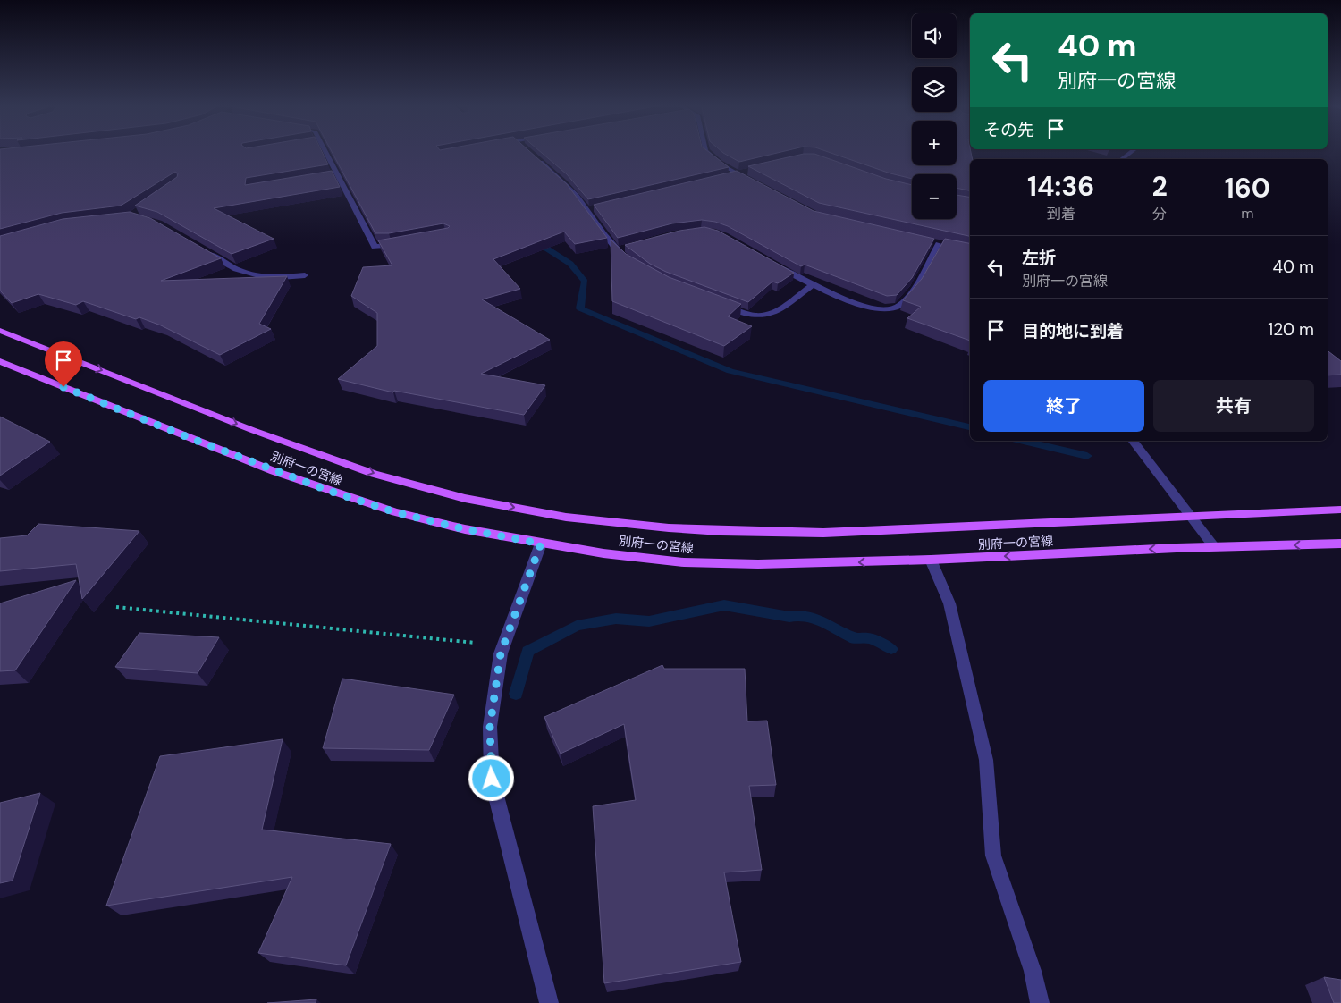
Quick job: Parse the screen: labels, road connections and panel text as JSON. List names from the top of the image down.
{
  "streets": {
    "main road": ["別府一の宮線"]
  },
  "page": {
    "map_buttons": ["+", "−"],
    "turn": ["40 m", "別府一の宮線"],
    "then": "その先",
    "eta": [
      "14:36",
      "到着",
      "2",
      "分",
      "160",
      "m"
    ],
    "list": [
      {
        "name": "左折",
        "note": "別府一の宮線",
        "value": "40 m"
      },
      {
        "name": "目的地に到着",
        "value": "120 m"
      }
    ],
    "buttons": ["終了", "共有"]
  }
}
